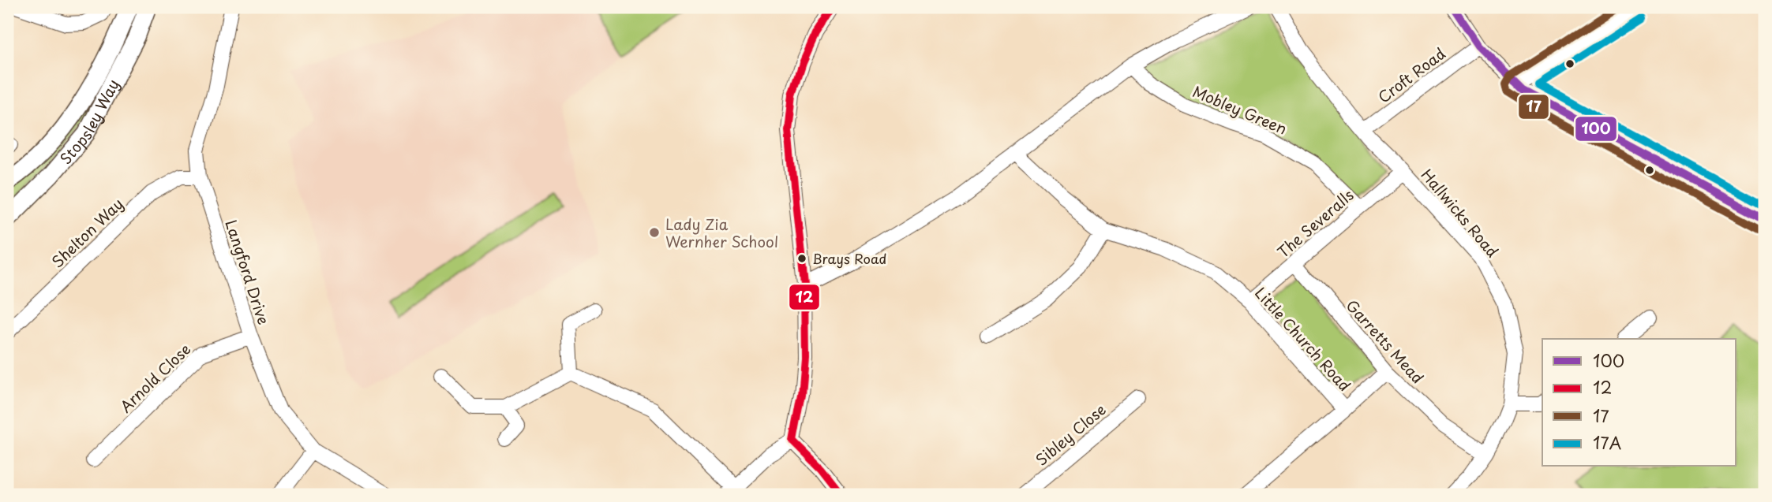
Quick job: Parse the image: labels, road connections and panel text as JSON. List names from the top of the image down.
{
  "streets": {
    "main road": ["Stopsley Way"],
    "street": [
      "Croft Road",
      "Mobley Green",
      "Hallwicks Road",
      "The Severalls",
      "Shelton Way",
      "Langford Drive",
      "Little Church Road",
      "Garretts Mead",
      "Arnold Close",
      "Sibley Close"
    ]
  },
  "crossings": [
    ["Croft Road", "Hallwicks Road"],
    ["Mobley Green", "The Severalls"],
    ["Hallwicks Road", "The Severalls"],
    ["Hallwicks Road", "Garretts Mead"],
    ["The Severalls", "Little Church Road"],
    ["The Severalls", "Garretts Mead"],
    ["Shelton Way", "Langford Drive"],
    ["Langford Drive", "Arnold Close"]
  ],
  "places": ["Lady Zia Wernher School", "Brays Road"],
  "lines": [
    "transit line 100",
    "transit line 12",
    "transit line 17",
    "transit line 17A"
  ],
  "legend": [
    "100",
    "12",
    "17",
    "17A"
  ]
}
